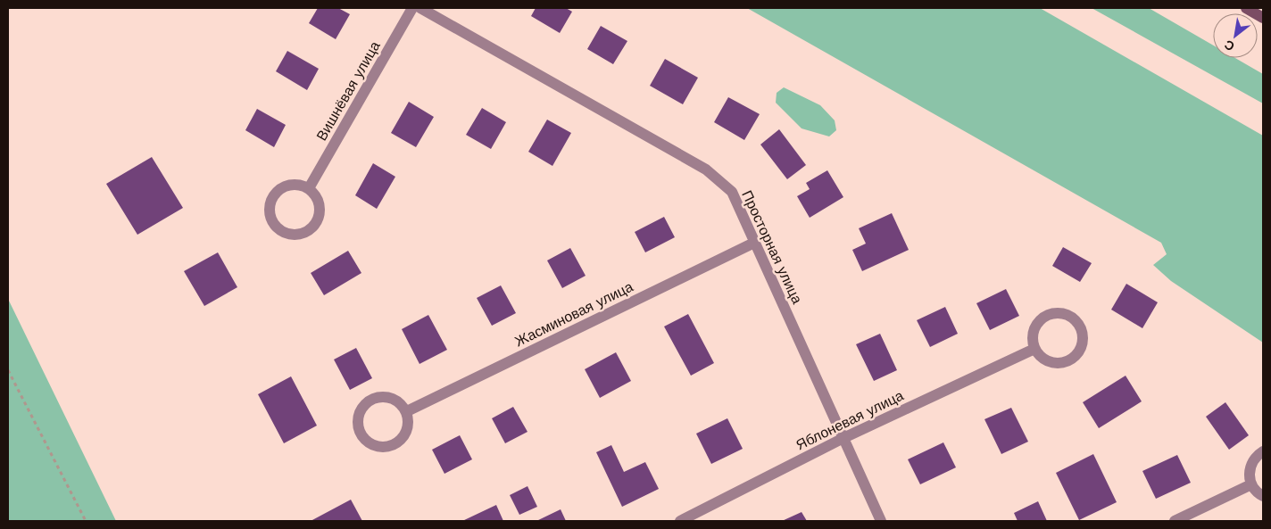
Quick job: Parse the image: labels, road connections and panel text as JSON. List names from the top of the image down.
{
  "streets": {
    "street": [
      "Вишнёвая улица",
      "Просторная улица",
      "Жасминовая улица",
      "Яблоневая улица"
    ]
  },
  "crossings": [
    ["Просторная улица", "Жасминовая улица"],
    ["Просторная улица", "Яблоневая улица"]
  ],
  "north": "bottom left"
}
